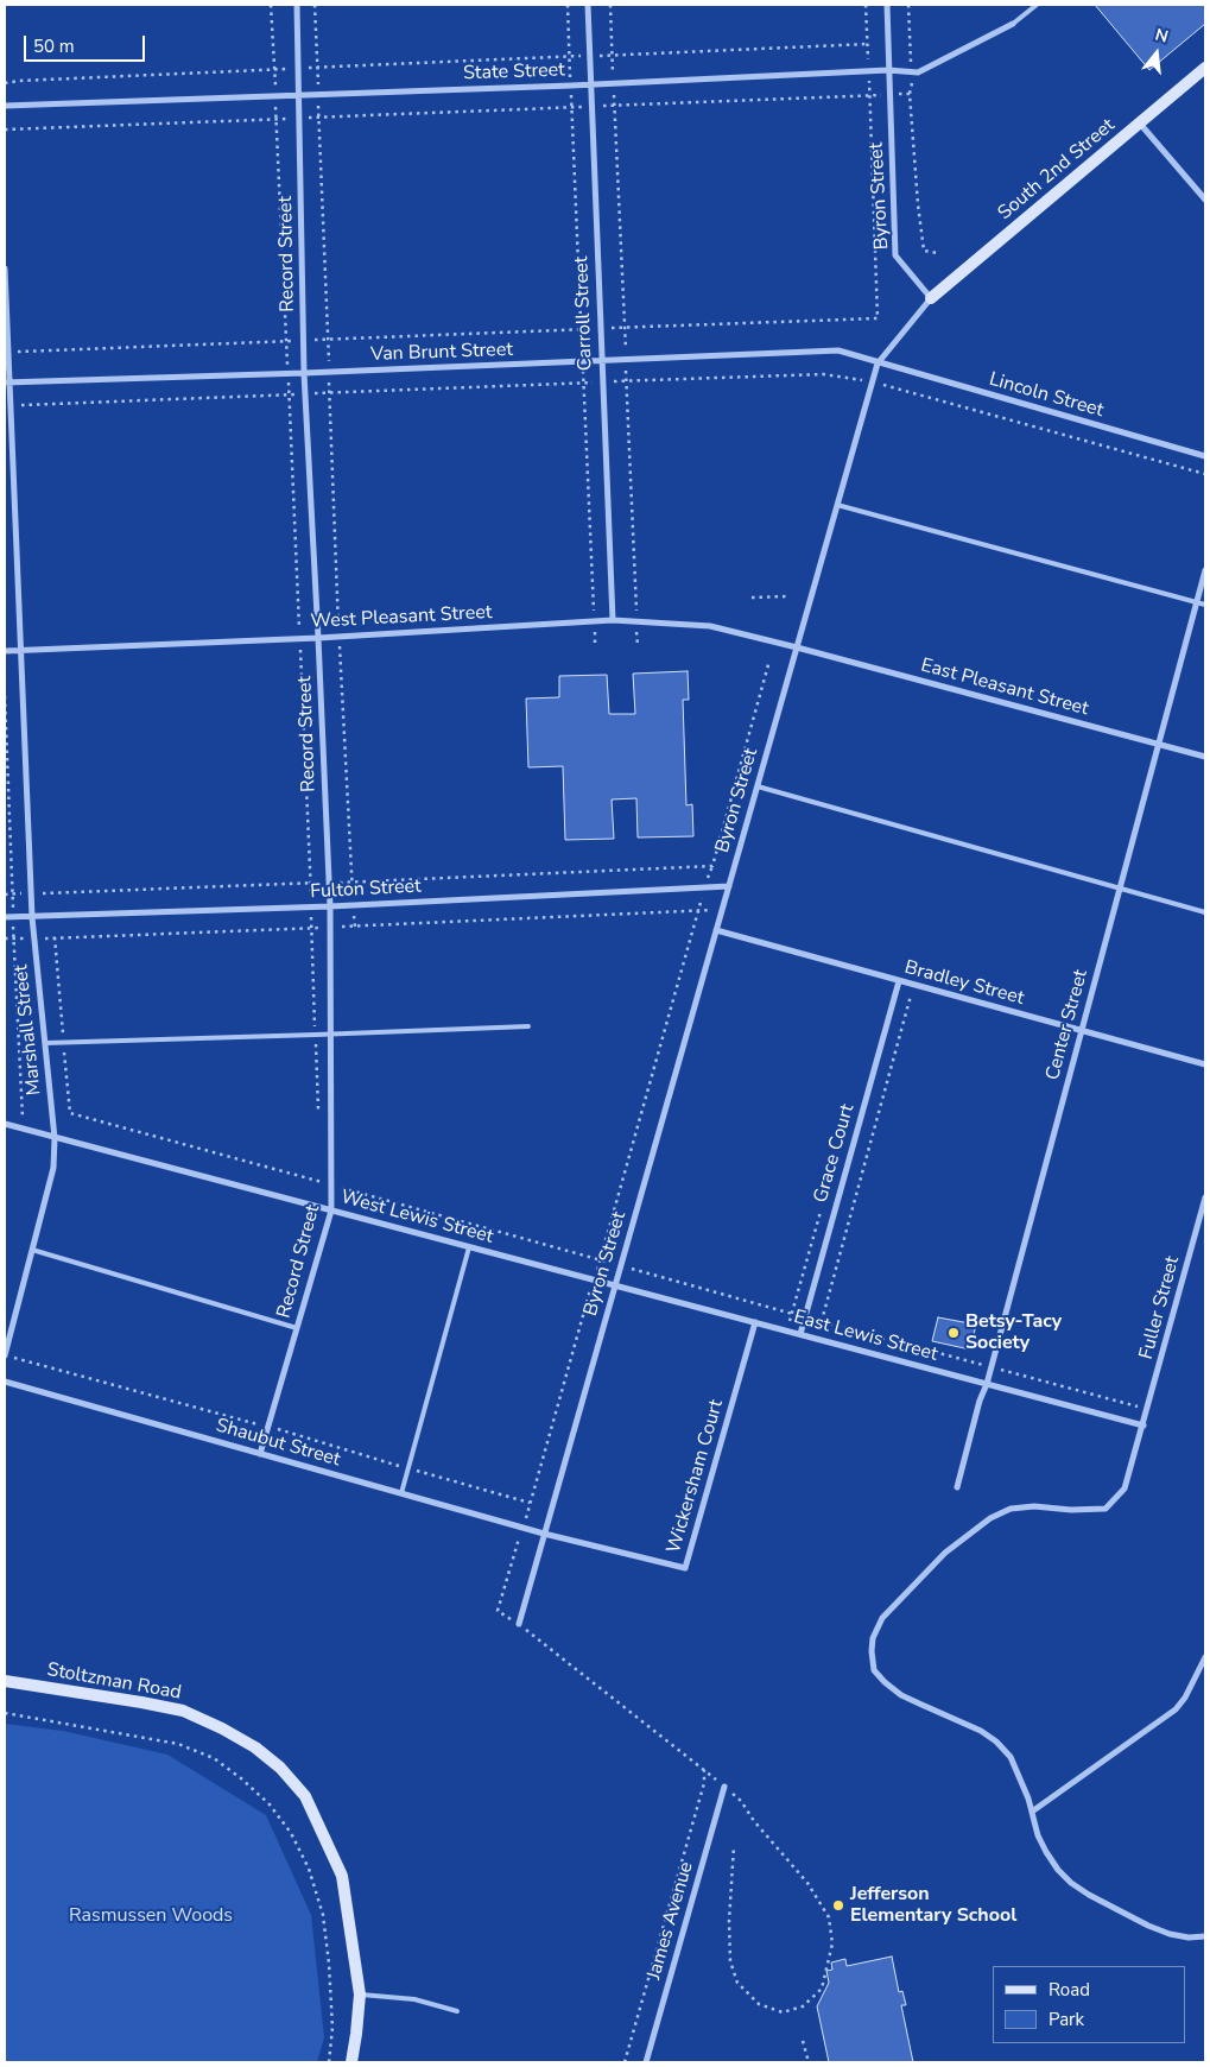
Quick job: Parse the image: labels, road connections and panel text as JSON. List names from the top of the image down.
{
  "streets": {
    "street": [
      "State Street",
      "South 2nd Street",
      "Byron Street",
      "Record Street",
      "Carroll Street",
      "Van Brunt Street",
      "Lincoln Street",
      "West Pleasant Street",
      "East Pleasant Street",
      "Fulton Street",
      "Bradley Street",
      "Center Street",
      "Marshall Street",
      "Grace Court",
      "West Lewis Street",
      "Fuller Street",
      "East Lewis Street",
      "Shaubut Street",
      "Wickersham Court",
      "Stoltzman Road",
      "James Avenue"
    ]
  },
  "crossings": [
    ["State Street", "Byron Street"],
    ["State Street", "Record Street"],
    ["State Street", "Carroll Street"],
    ["South 2nd Street", "Byron Street"],
    ["Byron Street", "Van Brunt Street"],
    ["Byron Street", "Lincoln Street"],
    ["Byron Street", "West Pleasant Street"],
    ["Byron Street", "East Pleasant Street"],
    ["Byron Street", "Fulton Street"],
    ["Byron Street", "Bradley Street"],
    ["Byron Street", "West Lewis Street"],
    ["Byron Street", "East Lewis Street"],
    ["Byron Street", "Shaubut Street"],
    ["Byron Street", "Wickersham Court"],
    ["Record Street", "Van Brunt Street"],
    ["Record Street", "West Pleasant Street"],
    ["Record Street", "Fulton Street"],
    ["Record Street", "West Lewis Street"],
    ["Record Street", "Shaubut Street"],
    ["Carroll Street", "Van Brunt Street"],
    ["Carroll Street", "West Pleasant Street"],
    ["Van Brunt Street", "Lincoln Street"],
    ["Van Brunt Street", "Marshall Street"],
    ["West Pleasant Street", "East Pleasant Street"],
    ["West Pleasant Street", "Marshall Street"],
    ["East Pleasant Street", "Center Street"],
    ["Fulton Street", "Marshall Street"],
    ["Bradley Street", "Center Street"],
    ["Bradley Street", "Grace Court"],
    ["Center Street", "East Lewis Street"],
    ["Marshall Street", "West Lewis Street"],
    ["Grace Court", "East Lewis Street"],
    ["West Lewis Street", "East Lewis Street"],
    ["Fuller Street", "East Lewis Street"],
    ["East Lewis Street", "Wickersham Court"],
    ["Shaubut Street", "Wickersham Court"]
  ],
  "parks": ["Rasmussen Woods"],
  "places": ["Betsy-Tacy Society", "Jefferson Elementary School"],
  "legend": ["Road", "Park"],
  "scale_bar": "50 m",
  "north": "top"
}
